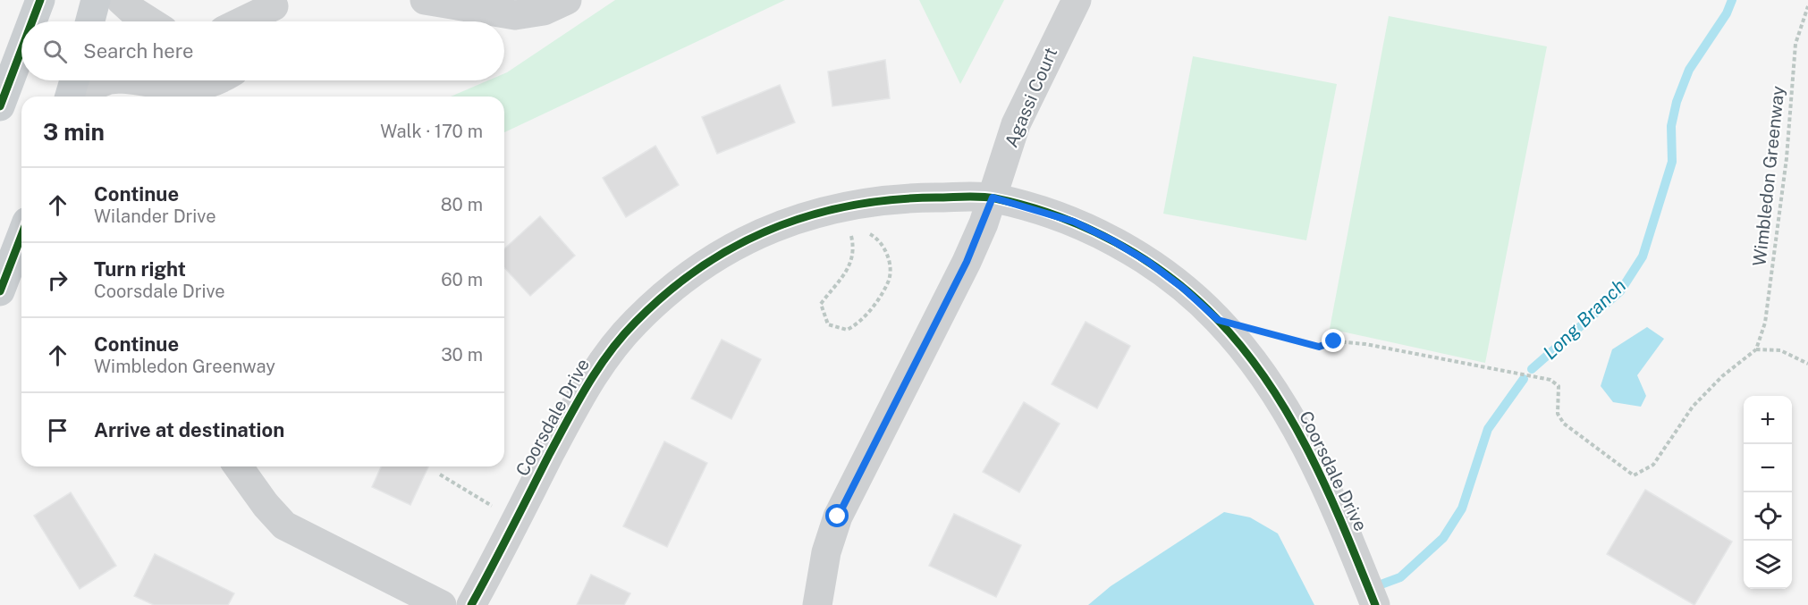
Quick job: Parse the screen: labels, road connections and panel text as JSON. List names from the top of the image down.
{
  "streets": {
    "street": ["Agassi Court", "Coorsdale Drive"],
    "path": ["Wimbledon Greenway"]
  },
  "crossings": [
    ["Agassi Court", "Coorsdale Drive"]
  ],
  "water": ["Long Branch"],
  "page": {
    "search": "Search here",
    "heading": ["3 min", "Walk · 170 m"],
    "list": [
      ["Continue", "Wilander Drive", "80 m"],
      ["Turn right", "Coorsdale Drive", "60 m"],
      ["Continue", "Wimbledon Greenway", "30 m"],
      "Arrive at destination"
    ],
    "map_buttons": ["+", "−"]
  }
}
